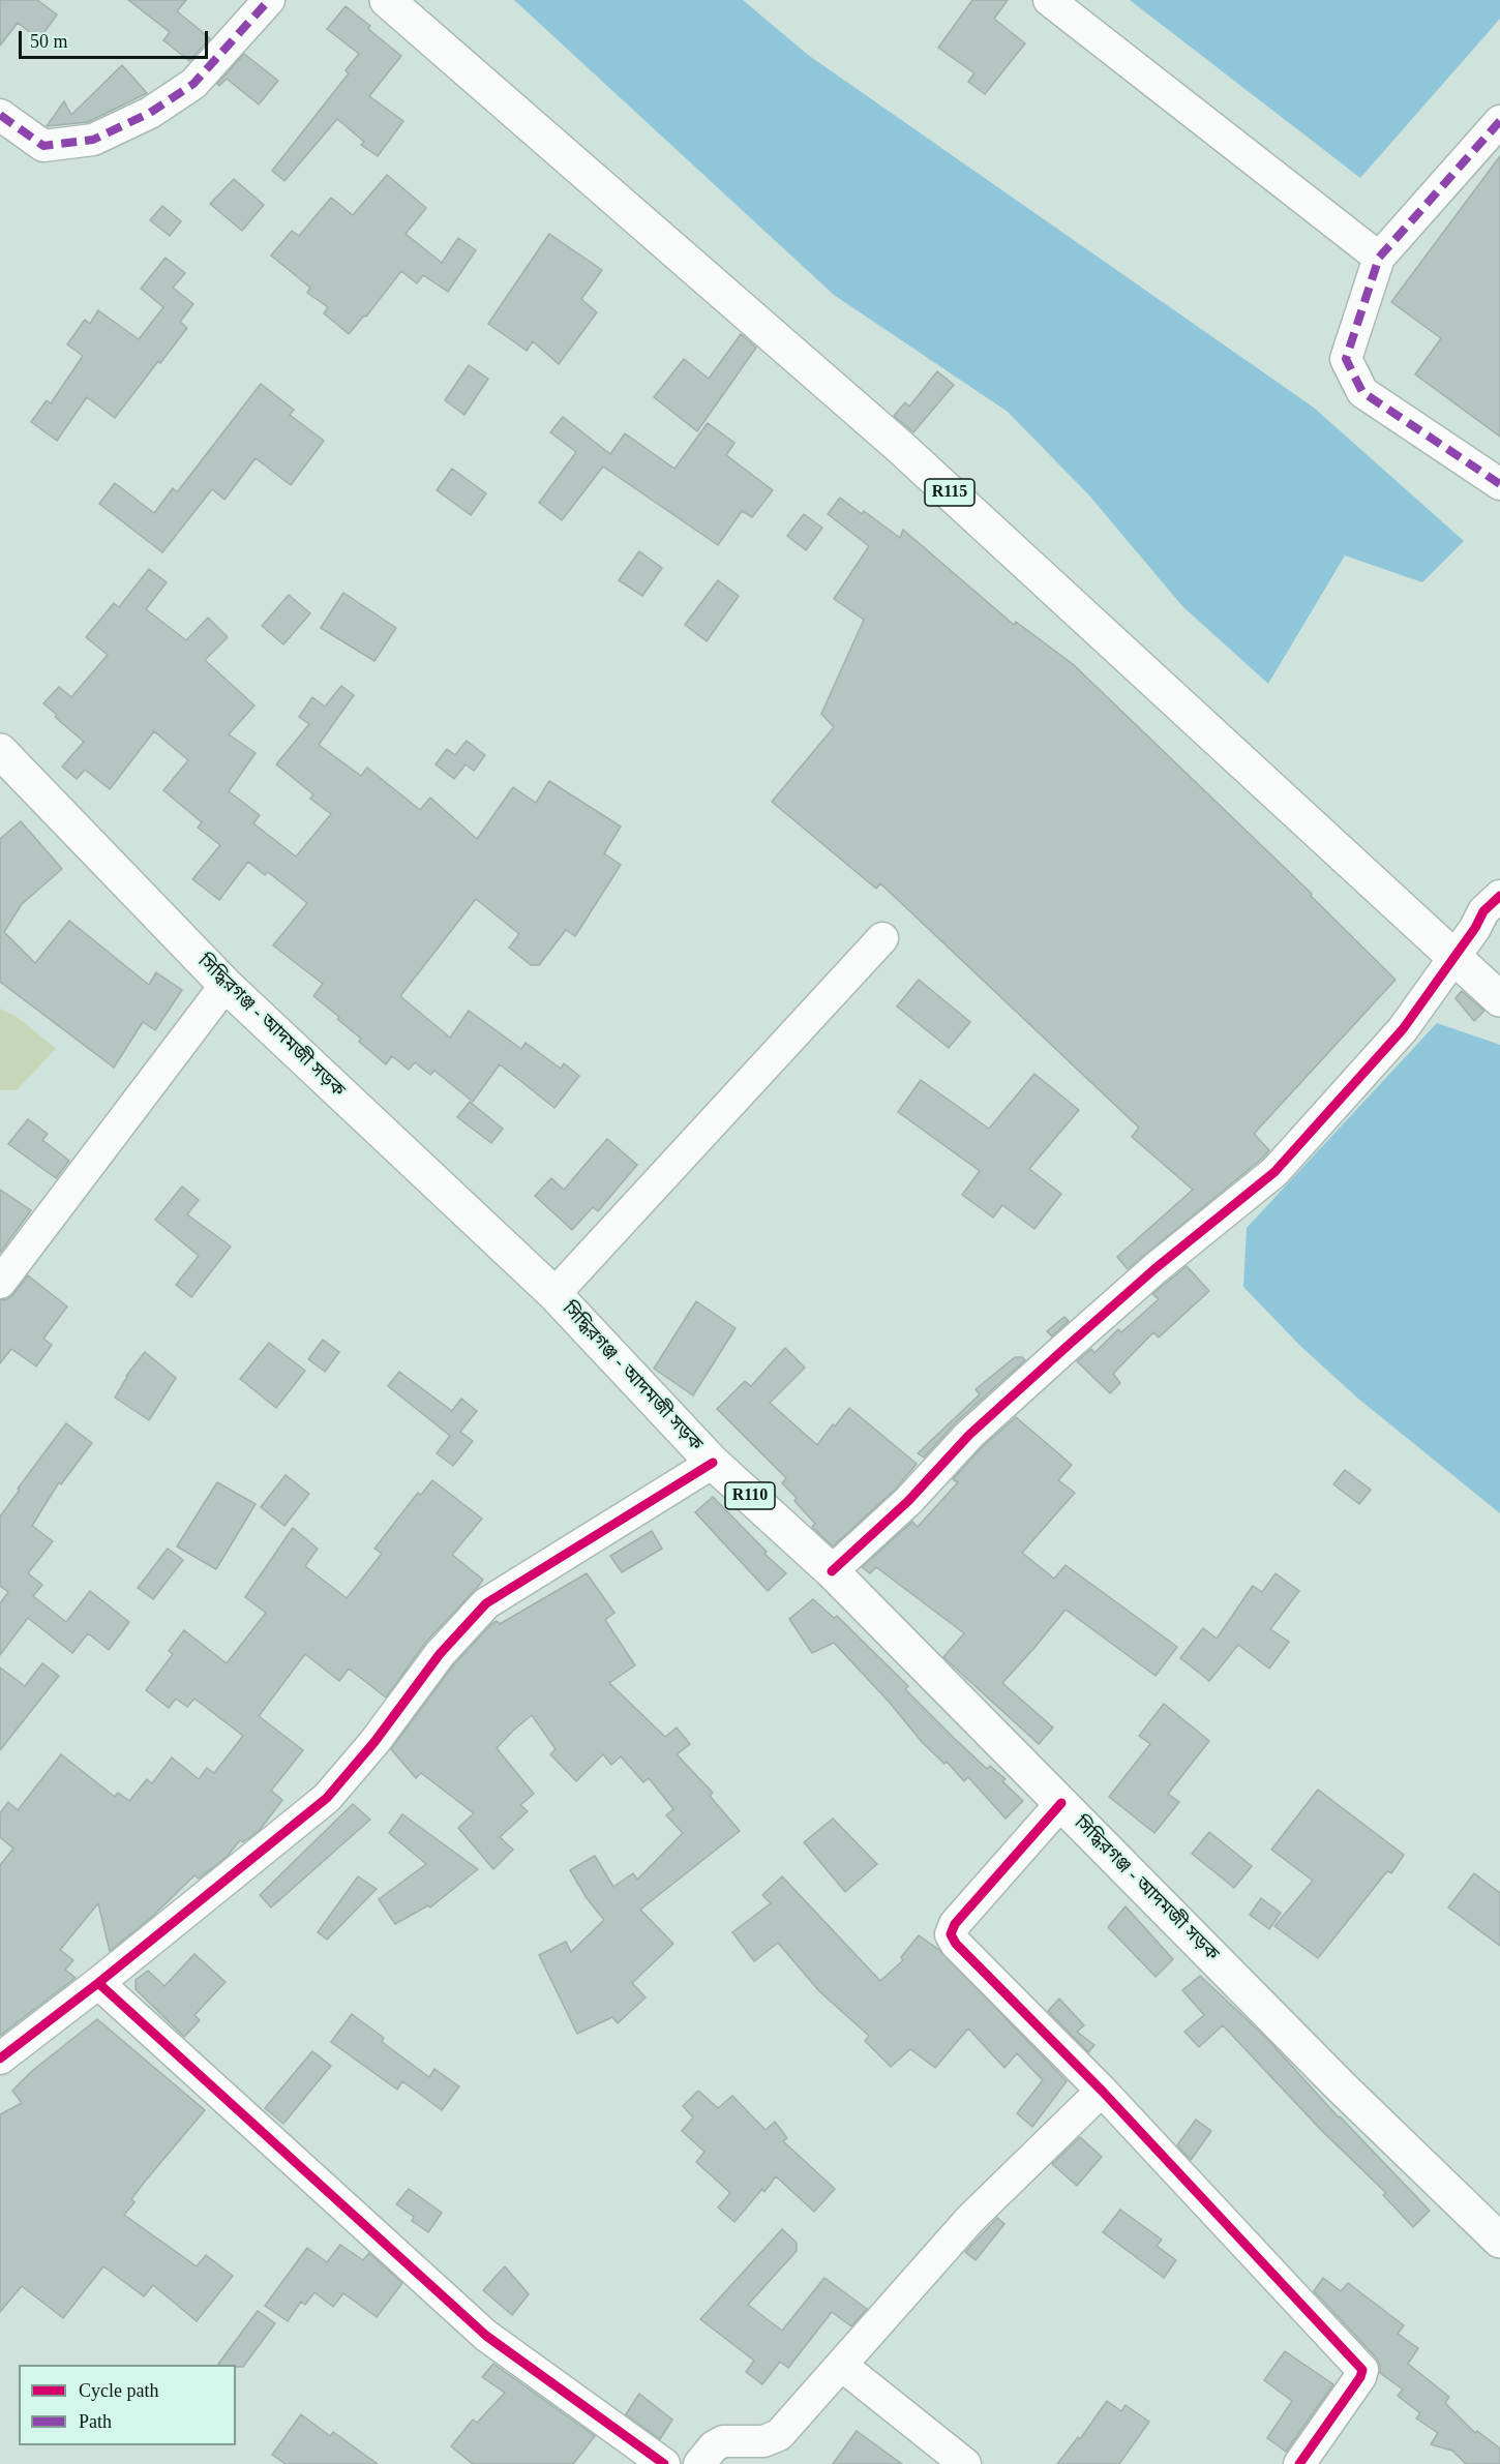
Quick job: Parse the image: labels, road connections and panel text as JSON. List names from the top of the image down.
{
  "streets": {
    "main road": ["R115", "সিদ্ধিরগঞ্জ - আদমজী সড়ক", "R110"]
  },
  "legend": ["Cycle path", "Path"],
  "scale_bar": "50 m"
}
